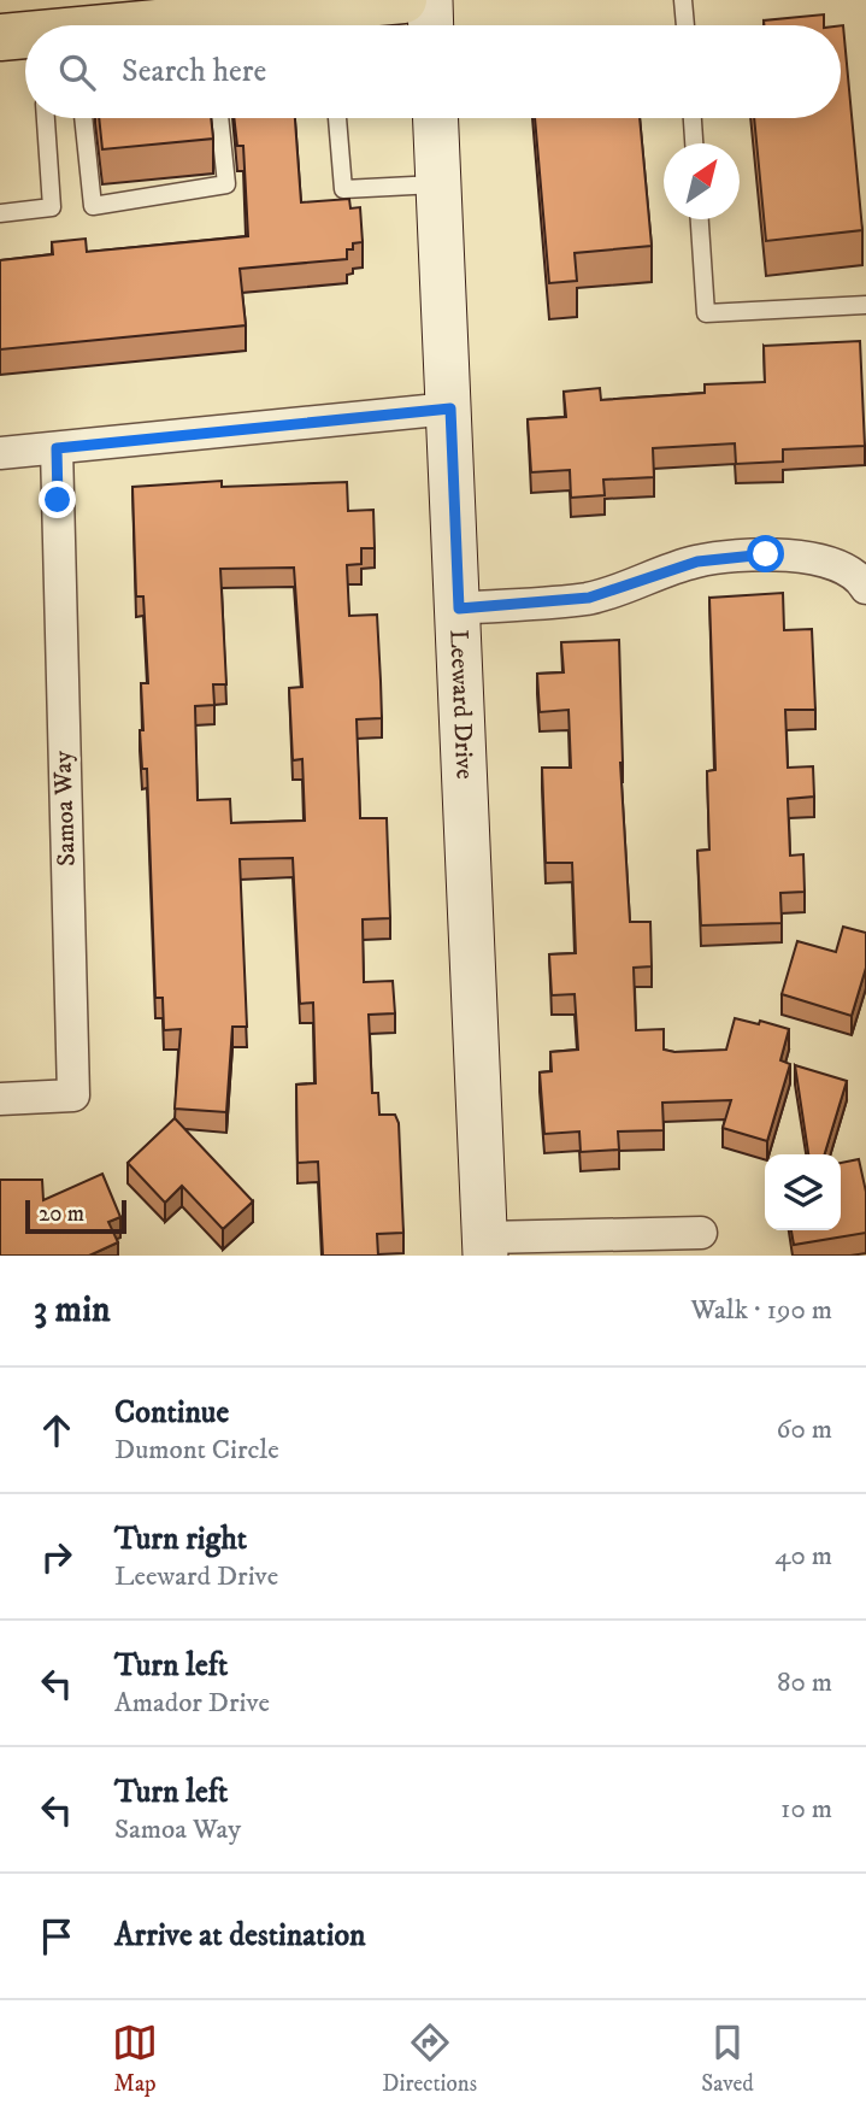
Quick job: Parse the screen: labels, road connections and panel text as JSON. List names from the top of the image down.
{
  "streets": {
    "street": ["Leeward Drive", "Samoa Way"]
  },
  "scale_bar": "20 m",
  "north": "top right",
  "page": {
    "search": "Search here",
    "scale": "20 m",
    "heading": ["3 min", "Walk · 190 m"],
    "list": [
      ["Continue", "Dumont Circle", "60 m"],
      ["Turn right", "Leeward Drive", "40 m"],
      ["Turn left", "Amador Drive", "80 m"],
      ["Turn left", "Samoa Way", "10 m"],
      "Arrive at destination"
    ],
    "nav": ["Map", "Directions", "Saved"]
  }
}
